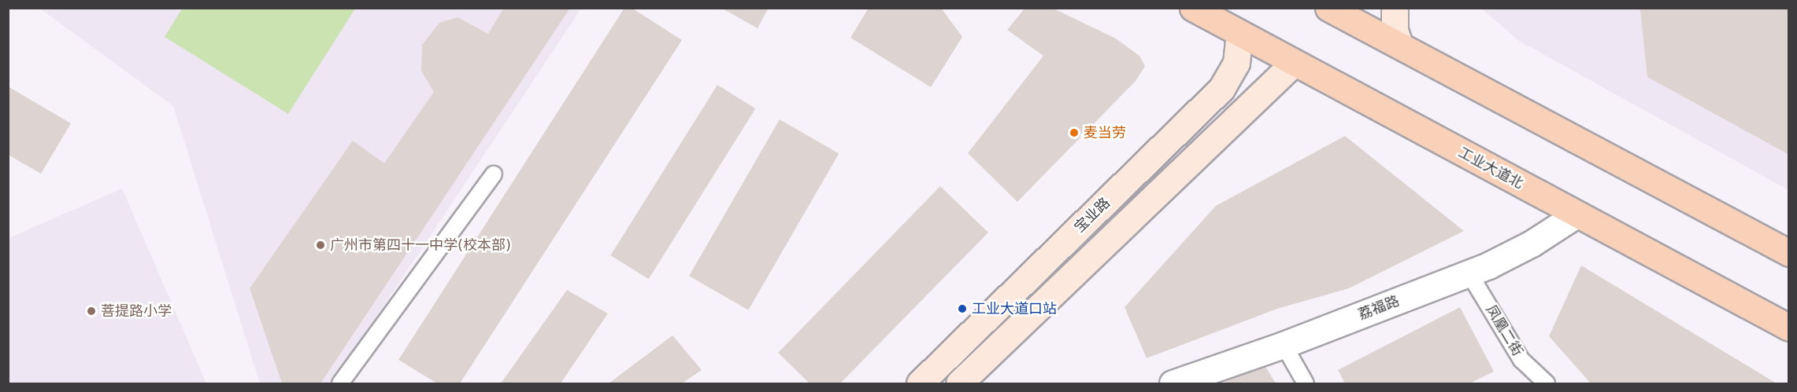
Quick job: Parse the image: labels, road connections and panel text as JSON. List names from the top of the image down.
{
  "streets": {
    "main road": ["工业大道北", "宝业路"],
    "street": ["荔福路"],
    "lane": ["凤凰二街"]
  },
  "crossings": [
    ["工业大道北", "宝业路"],
    ["工业大道北", "荔福路"],
    ["荔福路", "凤凰二街"]
  ],
  "places": [
    "麦当劳",
    "广州市第四十一中学(校本部)",
    "工业大道口站",
    "菩提路小学"
  ]
}
